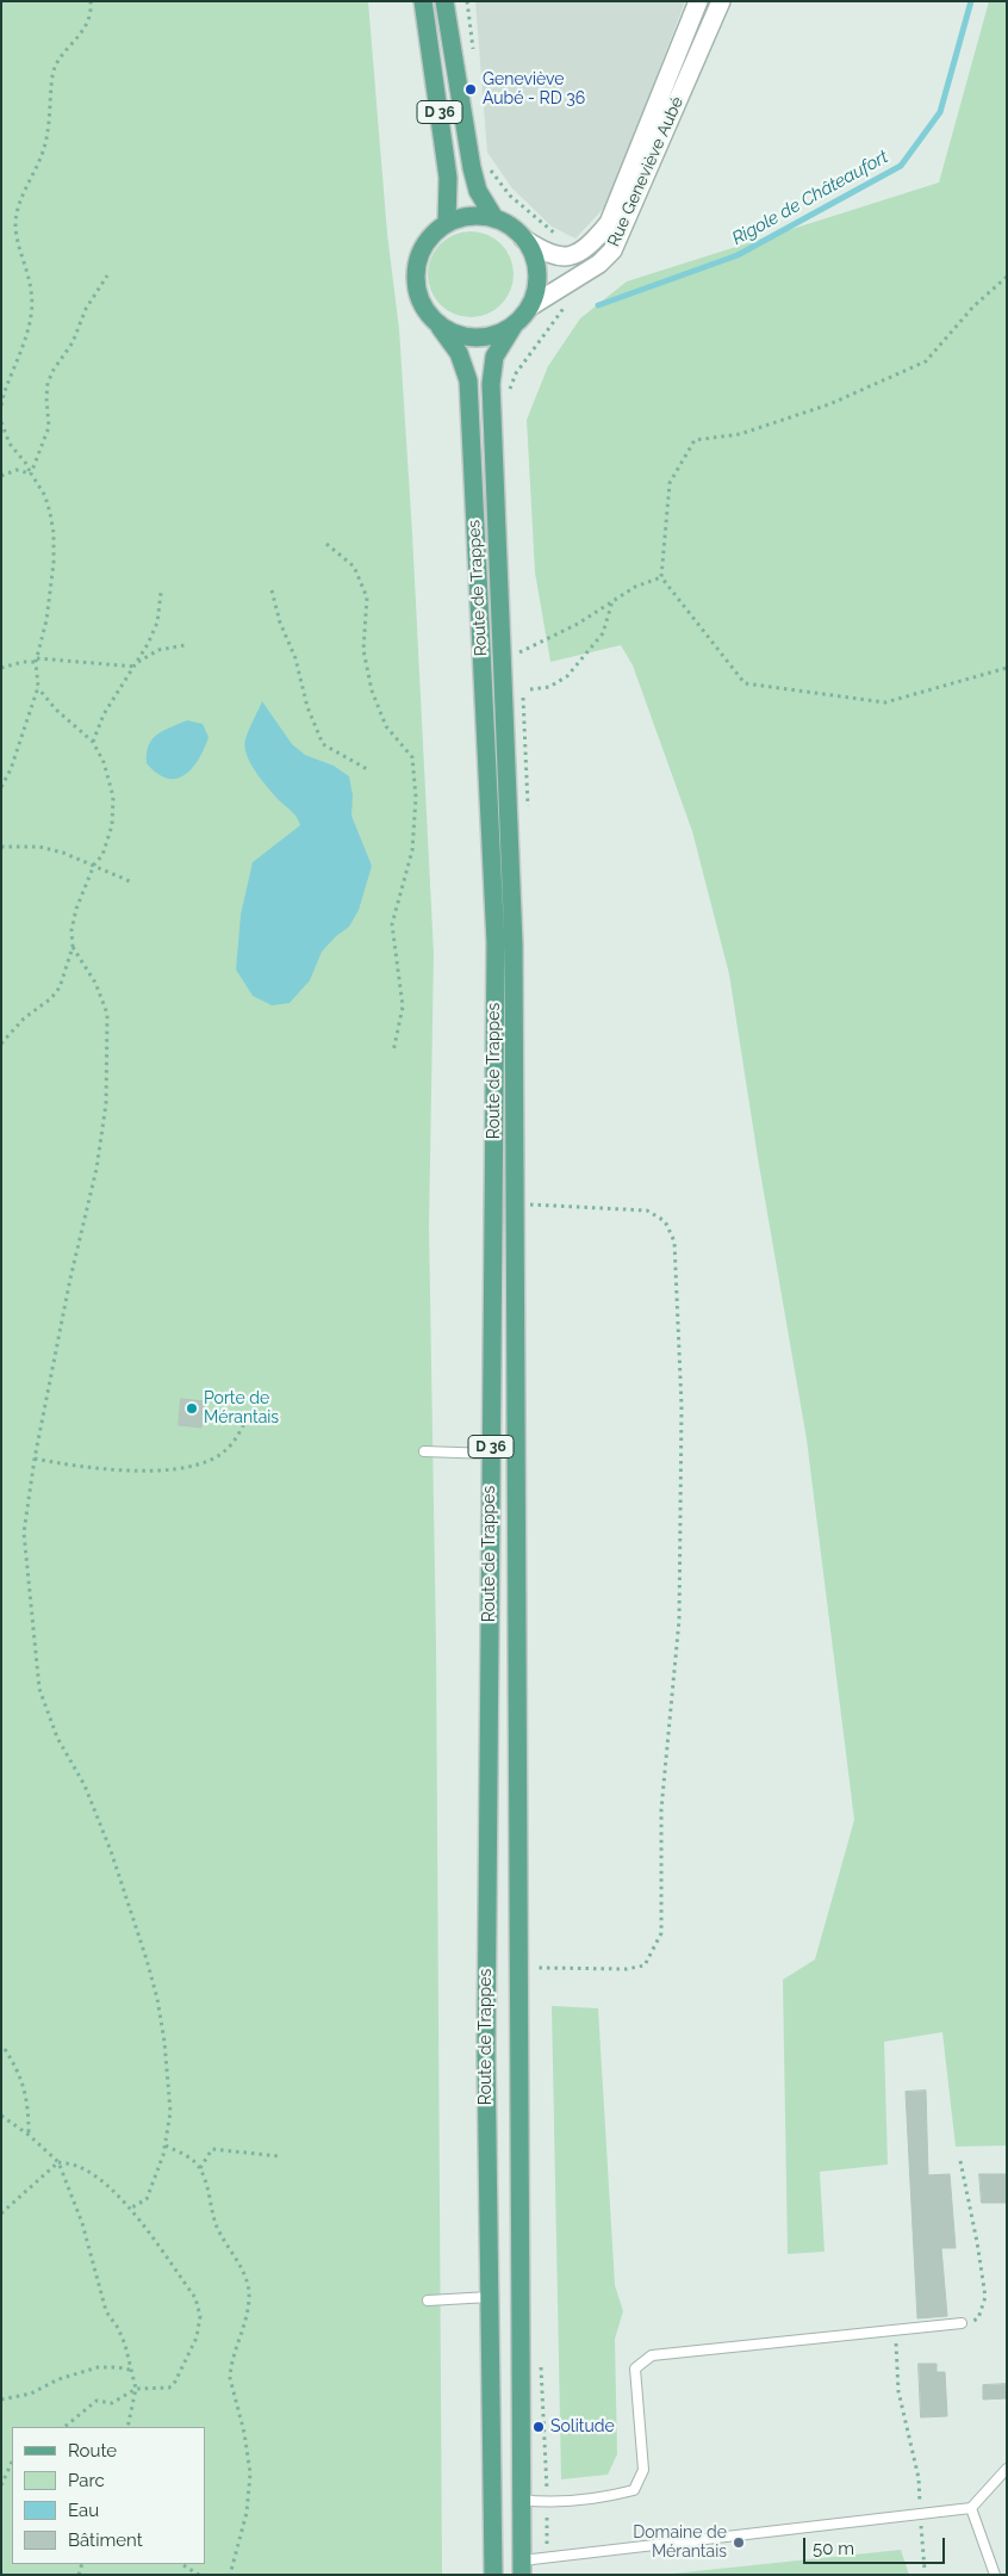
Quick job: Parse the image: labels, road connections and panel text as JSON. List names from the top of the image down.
{
  "streets": {
    "main road": ["D 36", "Route de Trappes"],
    "street": ["Rue Geneviève Aubé"]
  },
  "crossings": [
    ["D 36", "Rue Geneviève Aubé"],
    ["D 36", "Route de Trappes"],
    ["Rue Geneviève Aubé", "Route de Trappes"]
  ],
  "water": ["Rigole de Châteaufort"],
  "places": [
    "Geneviève Aubé - RD 36",
    "Porte de Mérantais",
    "Solitude",
    "Domaine de Mérantais"
  ],
  "legend": [
    "Route",
    "Parc",
    "Eau",
    "Bâtiment"
  ],
  "scale_bar": "50 m"
}
